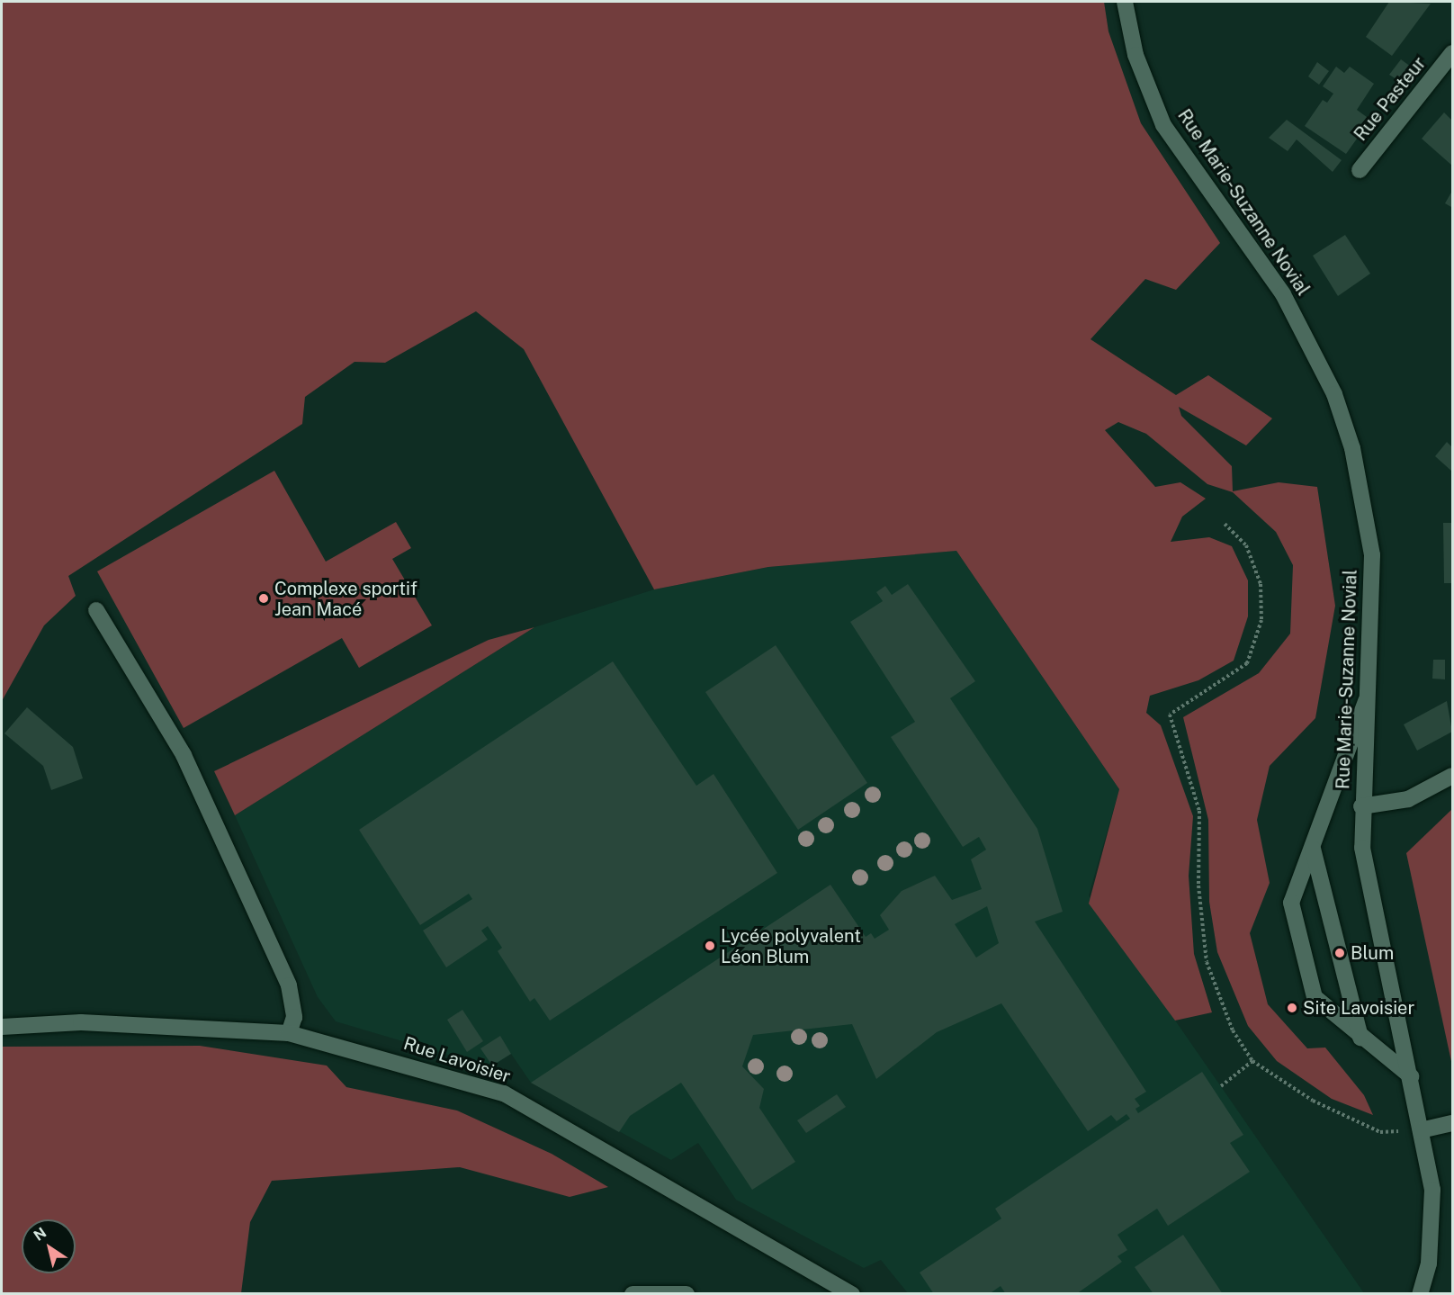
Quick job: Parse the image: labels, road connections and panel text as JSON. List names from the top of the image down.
{
  "streets": {
    "street": ["Rue Pasteur", "Rue Marie-Suzanne Novial", "Rue Lavoisier"]
  },
  "places": [
    "Complexe sportif Jean Macé",
    "Lycée polyvalent Léon Blum",
    "Blum",
    "Site Lavoisier"
  ],
  "north": "top left"
}
